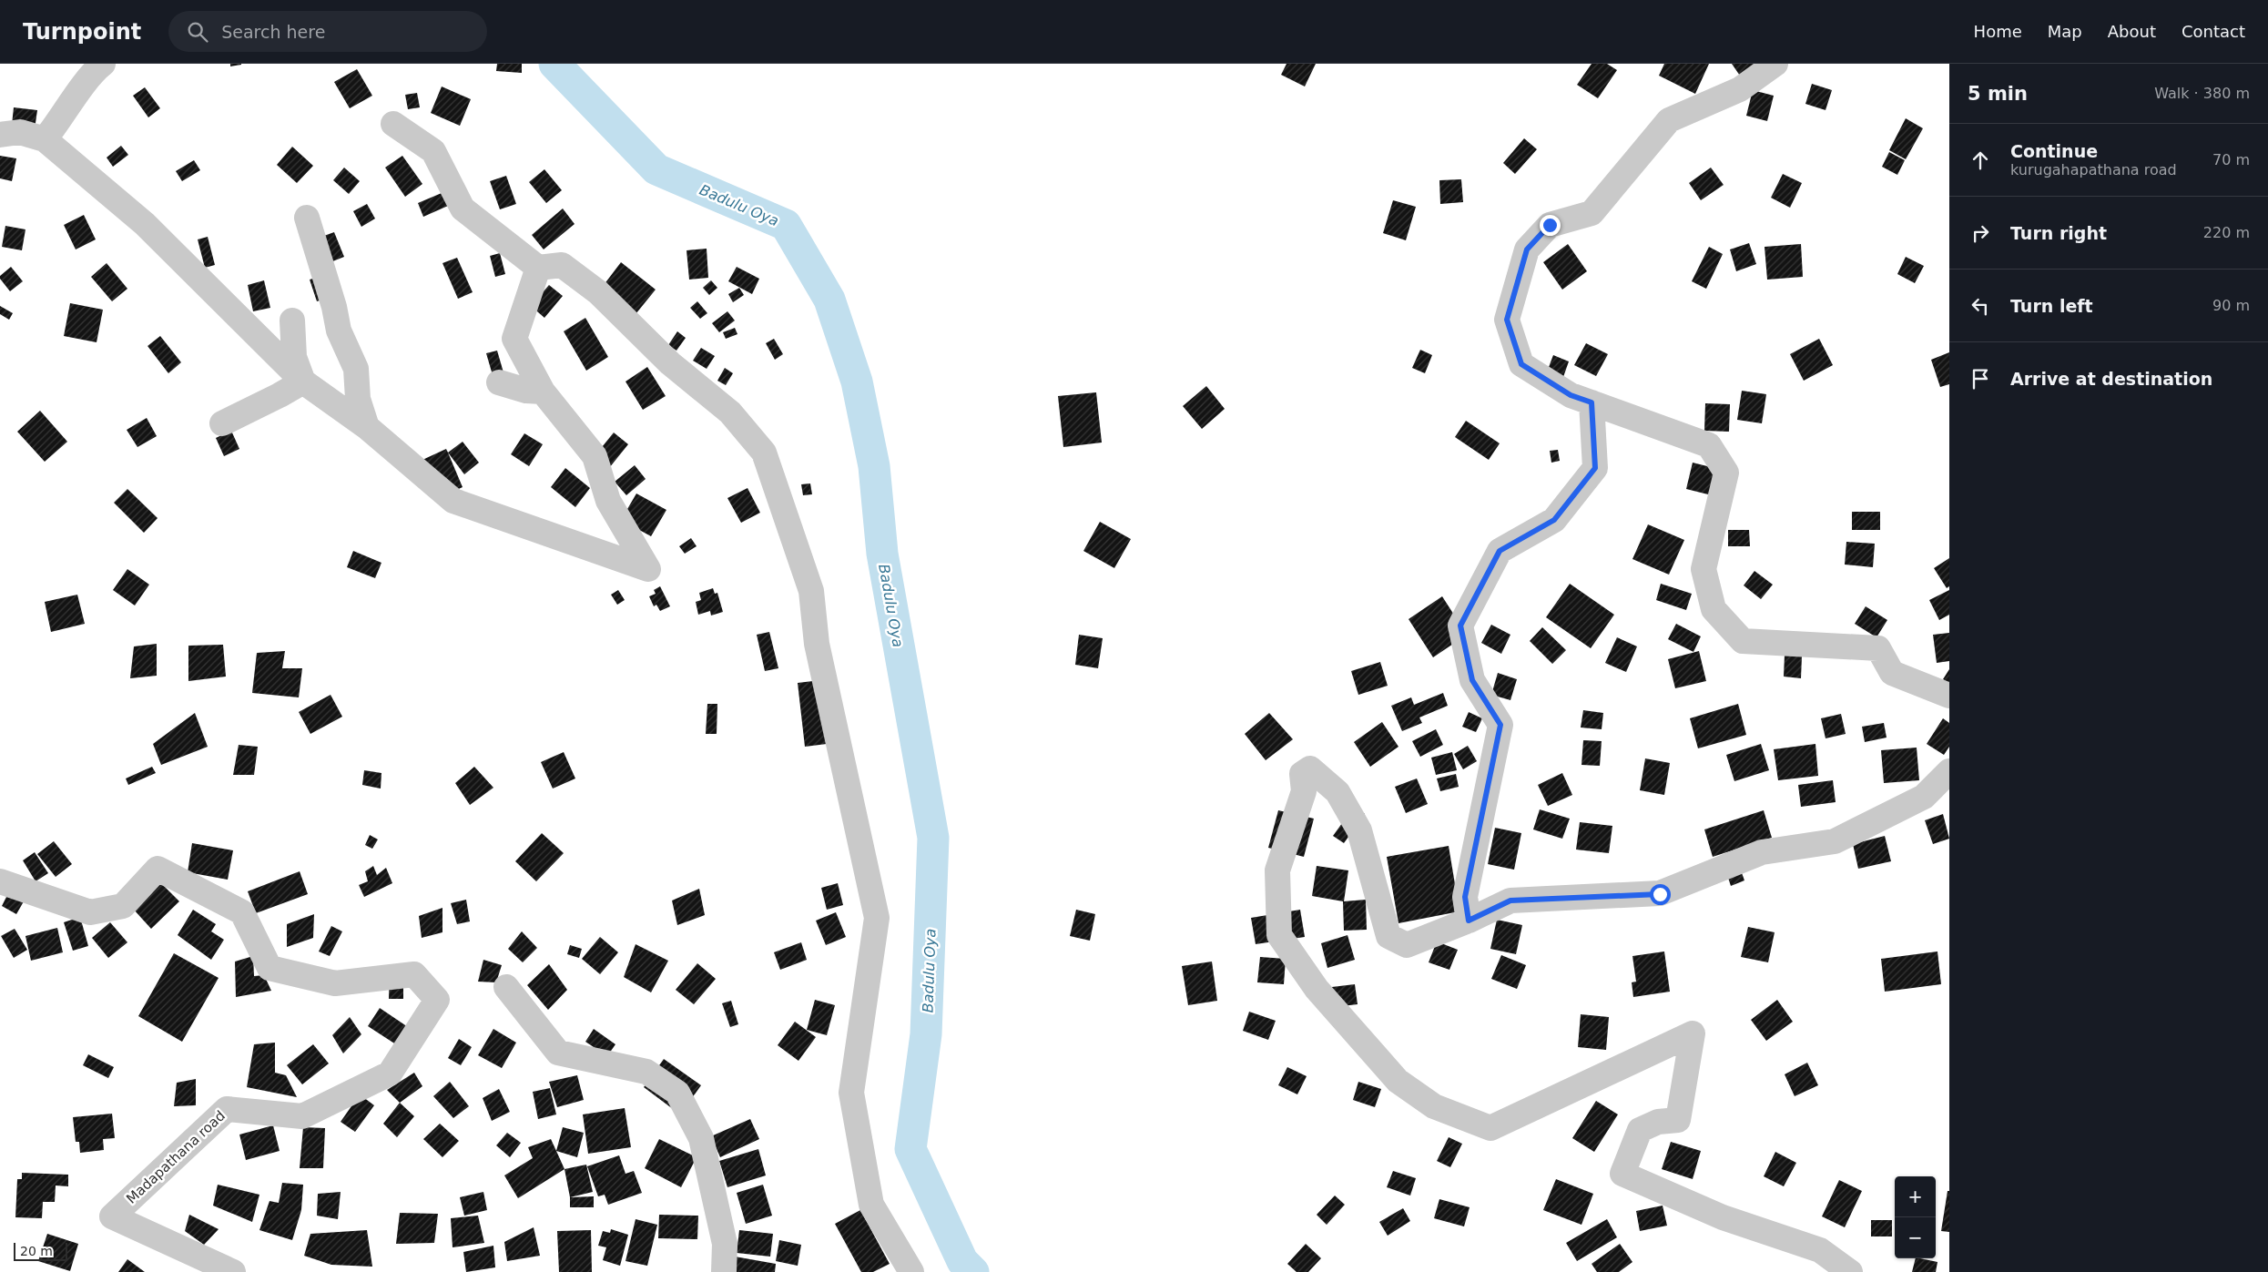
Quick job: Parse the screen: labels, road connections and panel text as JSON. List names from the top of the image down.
{
  "streets": {
    "street": ["Madapathana road"]
  },
  "water": ["Badulu Oya"],
  "scale_bar": "20 m",
  "page": {
    "header": "Turnpoint",
    "search": "Search here",
    "nav": [
      "Home",
      "Map",
      "About",
      "Contact"
    ],
    "heading": ["5 min", "Walk · 380 m"],
    "list": [
      ["Continue", "kurugahapathana road", "70 m"],
      ["Turn right", "220 m"],
      ["Turn left", "90 m"],
      "Arrive at destination"
    ],
    "map_buttons": ["+", "−"],
    "scale": "20 m"
  }
}
